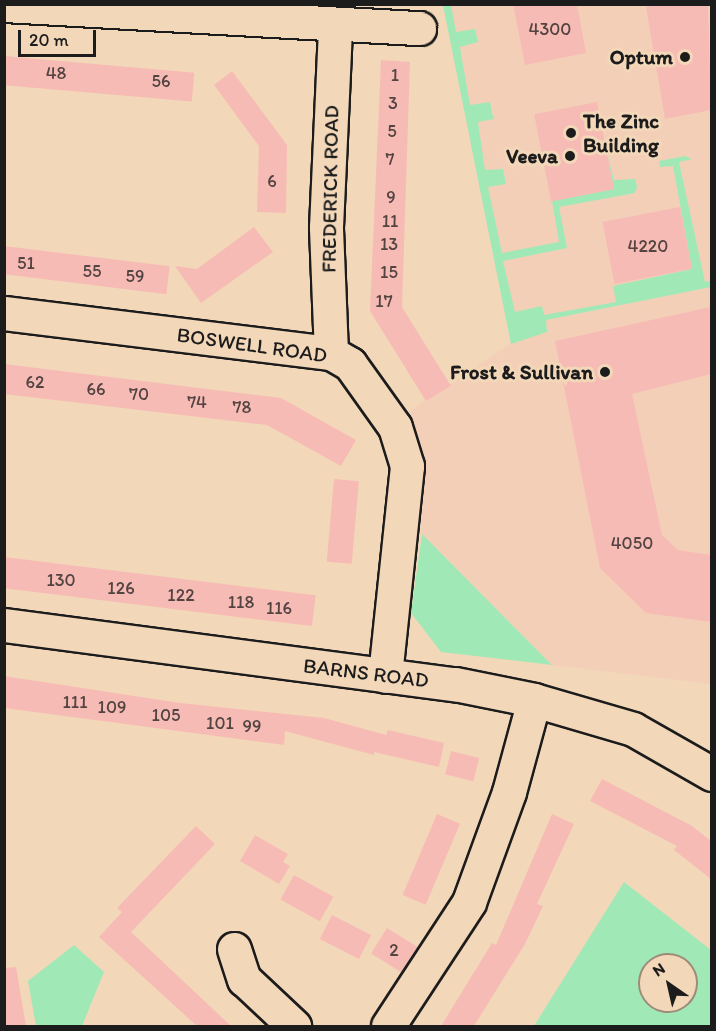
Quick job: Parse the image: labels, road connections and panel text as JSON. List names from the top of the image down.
{
  "streets": {
    "street": ["FREDERICK ROAD", "BOSWELL ROAD", "BARNS ROAD"]
  },
  "crossings": [
    ["FREDERICK ROAD", "BOSWELL ROAD"],
    ["BOSWELL ROAD", "BARNS ROAD"]
  ],
  "places": [
    "Optum",
    "The Zinc Building",
    "Veeva",
    "Frost & Sullivan"
  ],
  "house_numbers": [
    "4300",
    "48",
    "1",
    "56",
    "3",
    "5",
    "7",
    "6",
    "9",
    "11",
    "13",
    "4220",
    "51",
    "55",
    "15",
    "59",
    "17",
    "62",
    "66",
    "70",
    "74",
    "78",
    "4050",
    "130",
    "126",
    "122",
    "118",
    "116",
    "111",
    "109",
    "105",
    "101",
    "99",
    "2"
  ],
  "scale_bar": "20 m",
  "north": "top left"
}
